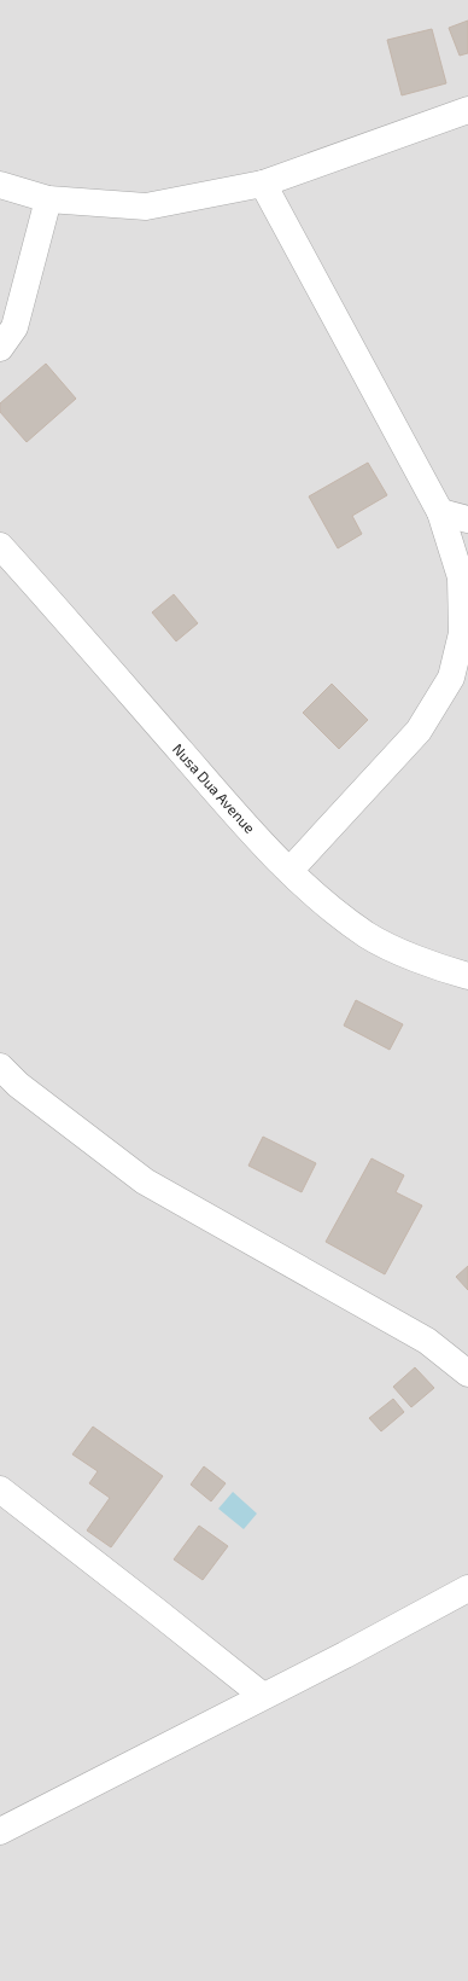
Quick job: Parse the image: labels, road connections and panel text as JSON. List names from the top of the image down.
{
  "streets": {
    "street": ["Nusa Dua Avenue"]
  }
}
